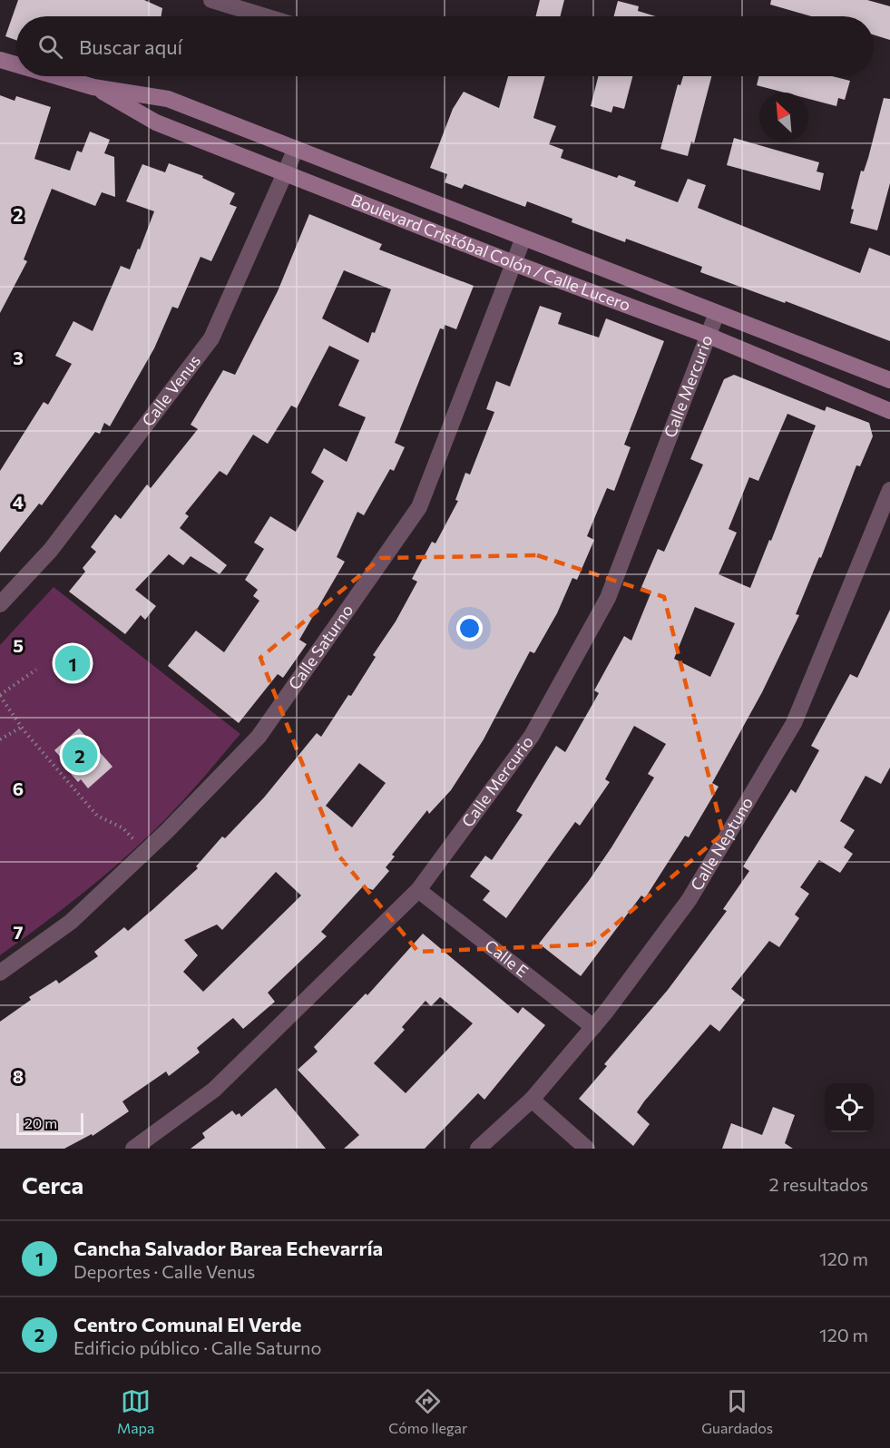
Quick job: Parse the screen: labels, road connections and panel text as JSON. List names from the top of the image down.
{
  "streets": {
    "street": [
      "Boulevard Cristóbal Colón / Calle Lucero",
      "Calle Mercurio",
      "Calle Venus",
      "Calle Saturno",
      "Calle Neptuno",
      "Calle E"
    ]
  },
  "crossings": [
    ["Boulevard Cristóbal Colón / Calle Lucero", "Calle Mercurio"],
    ["Boulevard Cristóbal Colón / Calle Lucero", "Calle Venus"],
    ["Boulevard Cristóbal Colón / Calle Lucero", "Calle Saturno"],
    ["Calle Mercurio", "Calle E"],
    ["Calle Neptuno", "Calle E"]
  ],
  "scale_bar": "20 m",
  "north": "top left",
  "page": {
    "search": "Buscar aquí",
    "pins": ["1", "2"],
    "scale": "20 m",
    "heading": ["Cerca", "2 resultados"],
    "list": [
      {
        "mark": "1",
        "name": "Cancha Salvador Barea Echevarría",
        "note": "Deportes · Calle Venus",
        "value": "120 m"
      },
      {
        "mark": "2",
        "name": "Centro Comunal El Verde",
        "note": "Edificio público · Calle Saturno",
        "value": "120 m"
      }
    ],
    "nav": ["Mapa", "Cómo llegar", "Guardados"]
  },
  "grid": {
    "rows": [
      "2",
      "3",
      "4",
      "5",
      "6",
      "7",
      "8"
    ]
  }
}
